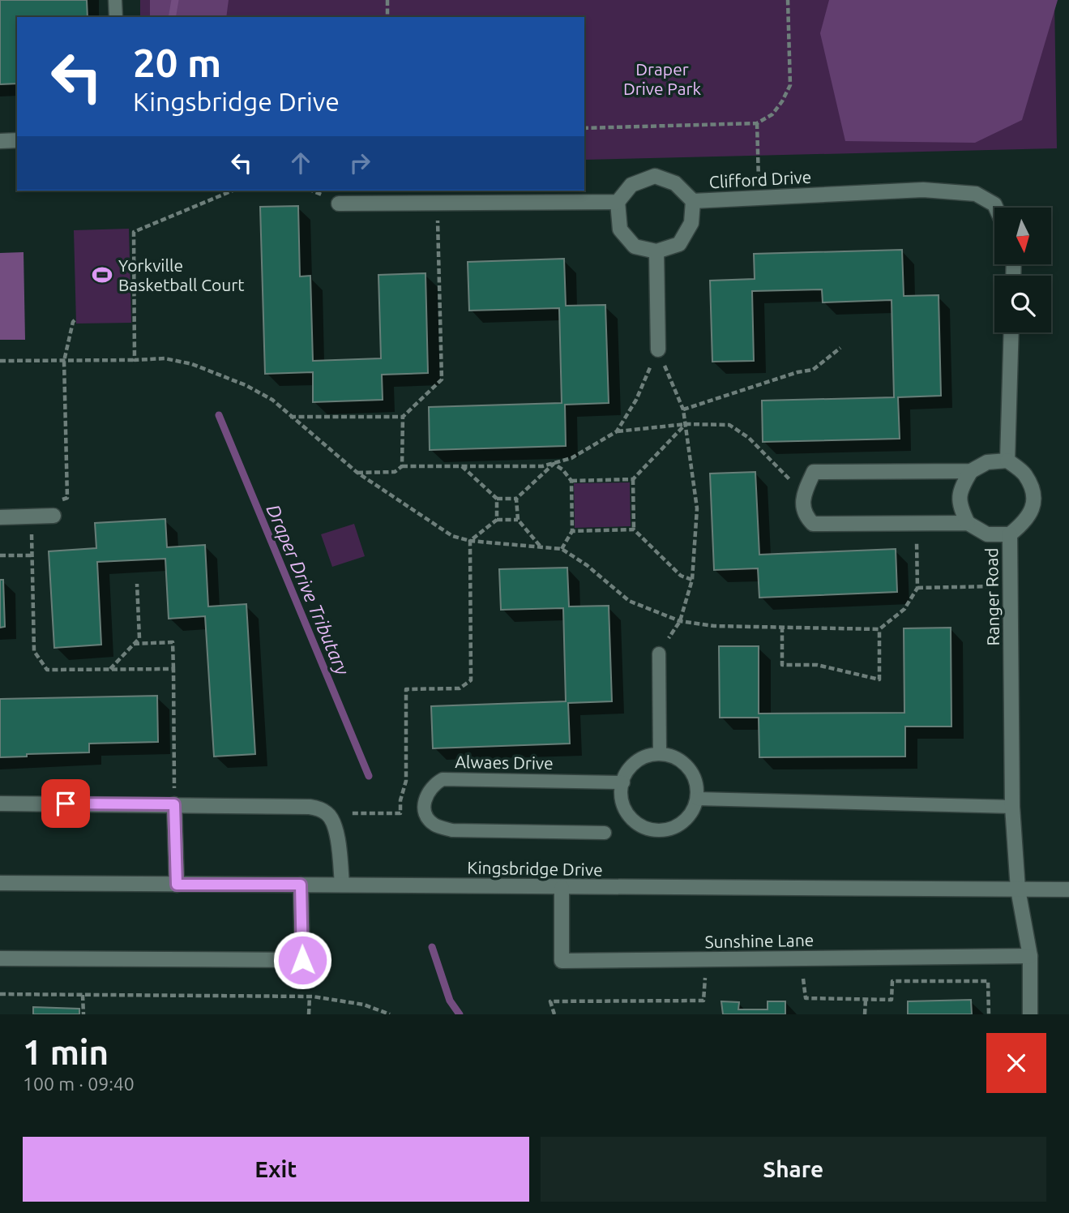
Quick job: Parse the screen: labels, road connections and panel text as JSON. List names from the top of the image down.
{
  "streets": {
    "street": [
      "Clifford Drive",
      "Ranger Road",
      "Kingsbridge Drive",
      "Sunshine Lane"
    ],
    "lane": ["Alwaes Drive"]
  },
  "crossings": [
    ["Ranger Road", "Kingsbridge Drive"],
    ["Ranger Road", "Sunshine Lane"],
    ["Kingsbridge Drive", "Sunshine Lane"]
  ],
  "water": ["Draper Drive Tributary"],
  "parks": ["Draper Drive Park"],
  "places": {
    "sports": ["Yorkville Basketball Court"]
  },
  "north": "bottom",
  "page": {
    "turn": ["20 m", "Kingsbridge Drive"],
    "heading": ["1 min", "100 m · 09:40"],
    "buttons": ["Exit", "Share"]
  }
}
